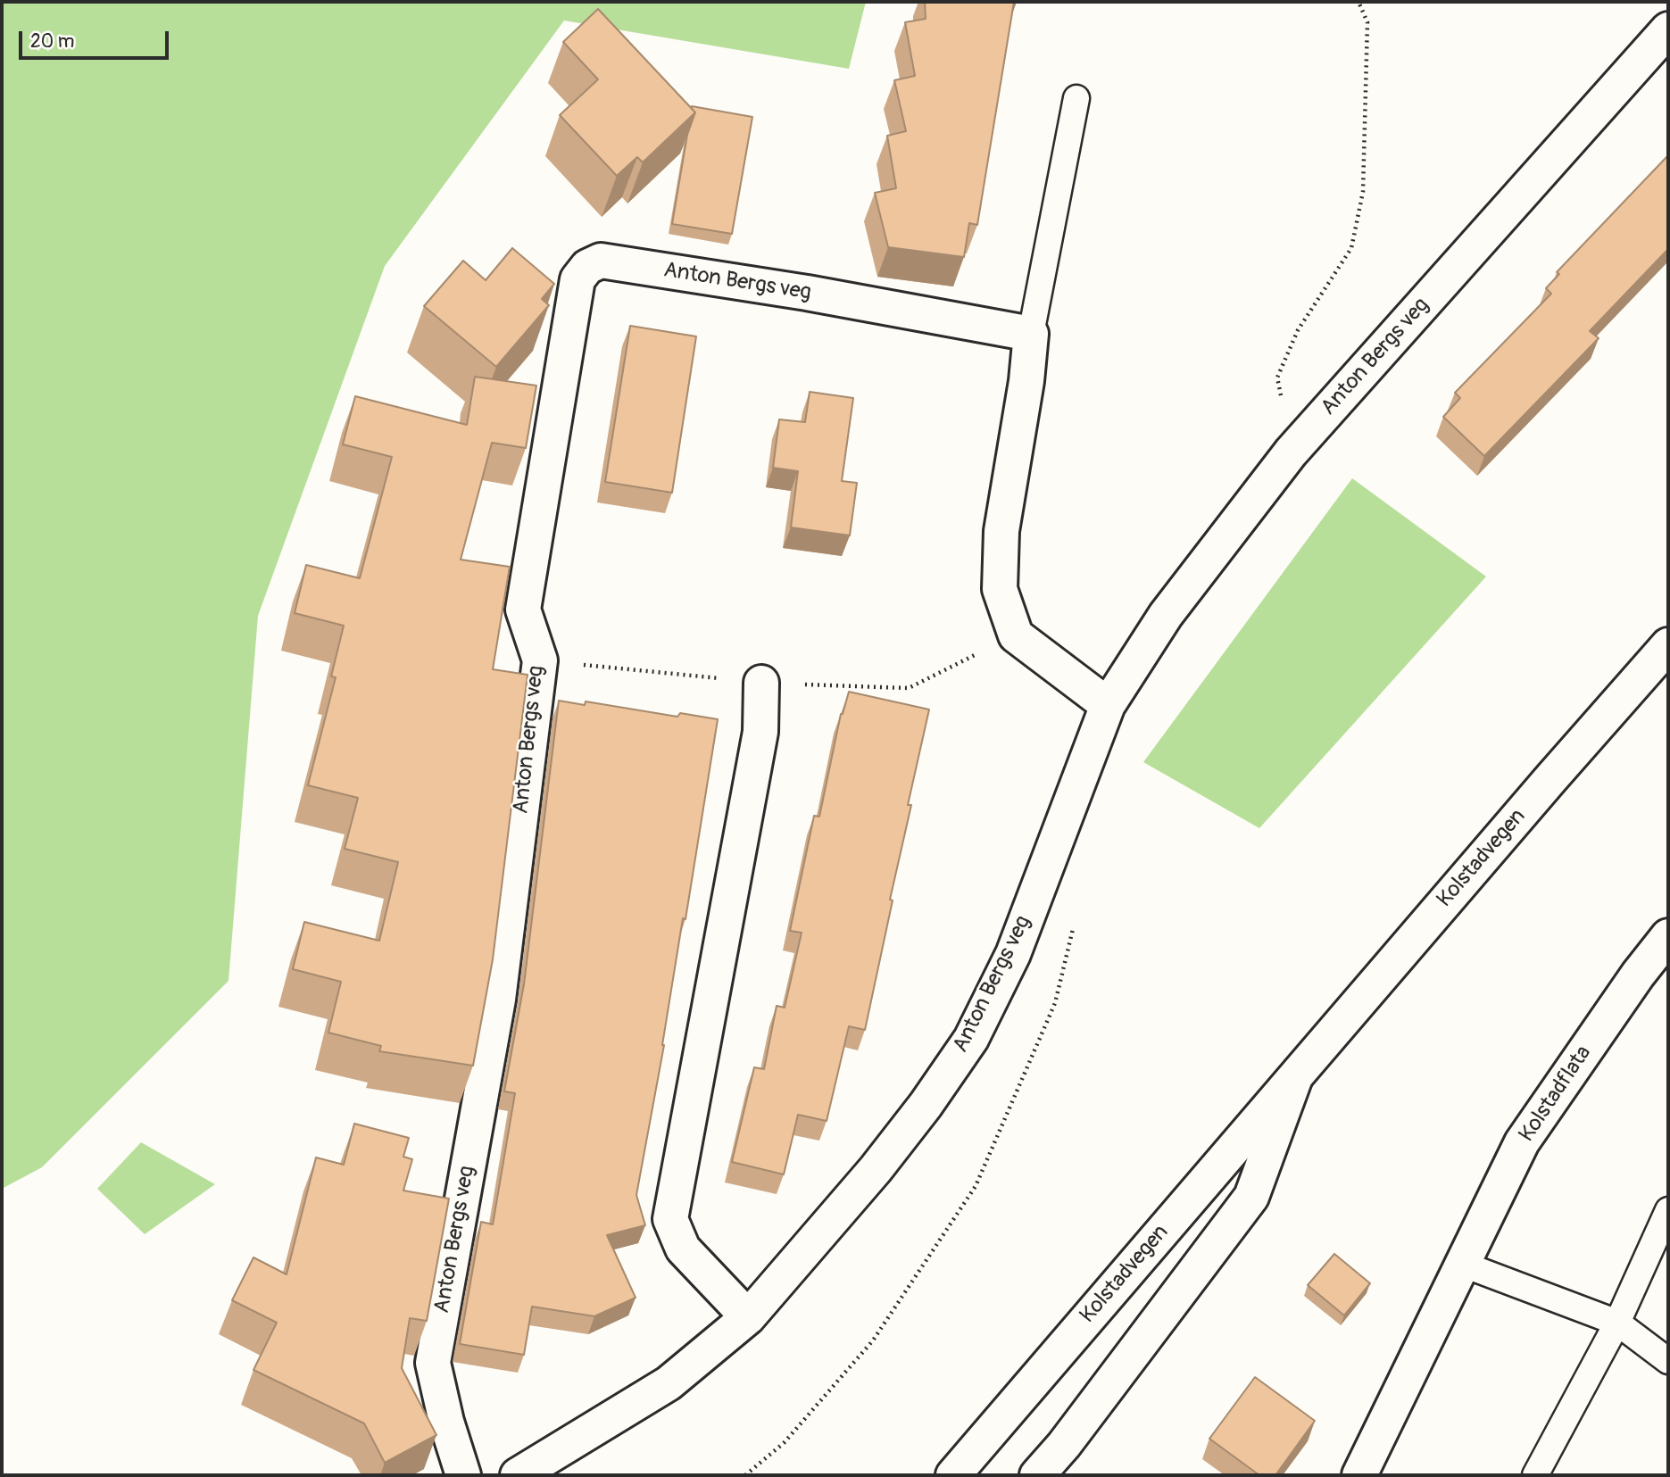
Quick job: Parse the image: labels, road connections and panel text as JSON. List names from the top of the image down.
{
  "streets": {
    "street": ["Anton Bergs veg", "Kolstadvegen", "Kolstadflata"]
  },
  "scale_bar": "20 m"
}
